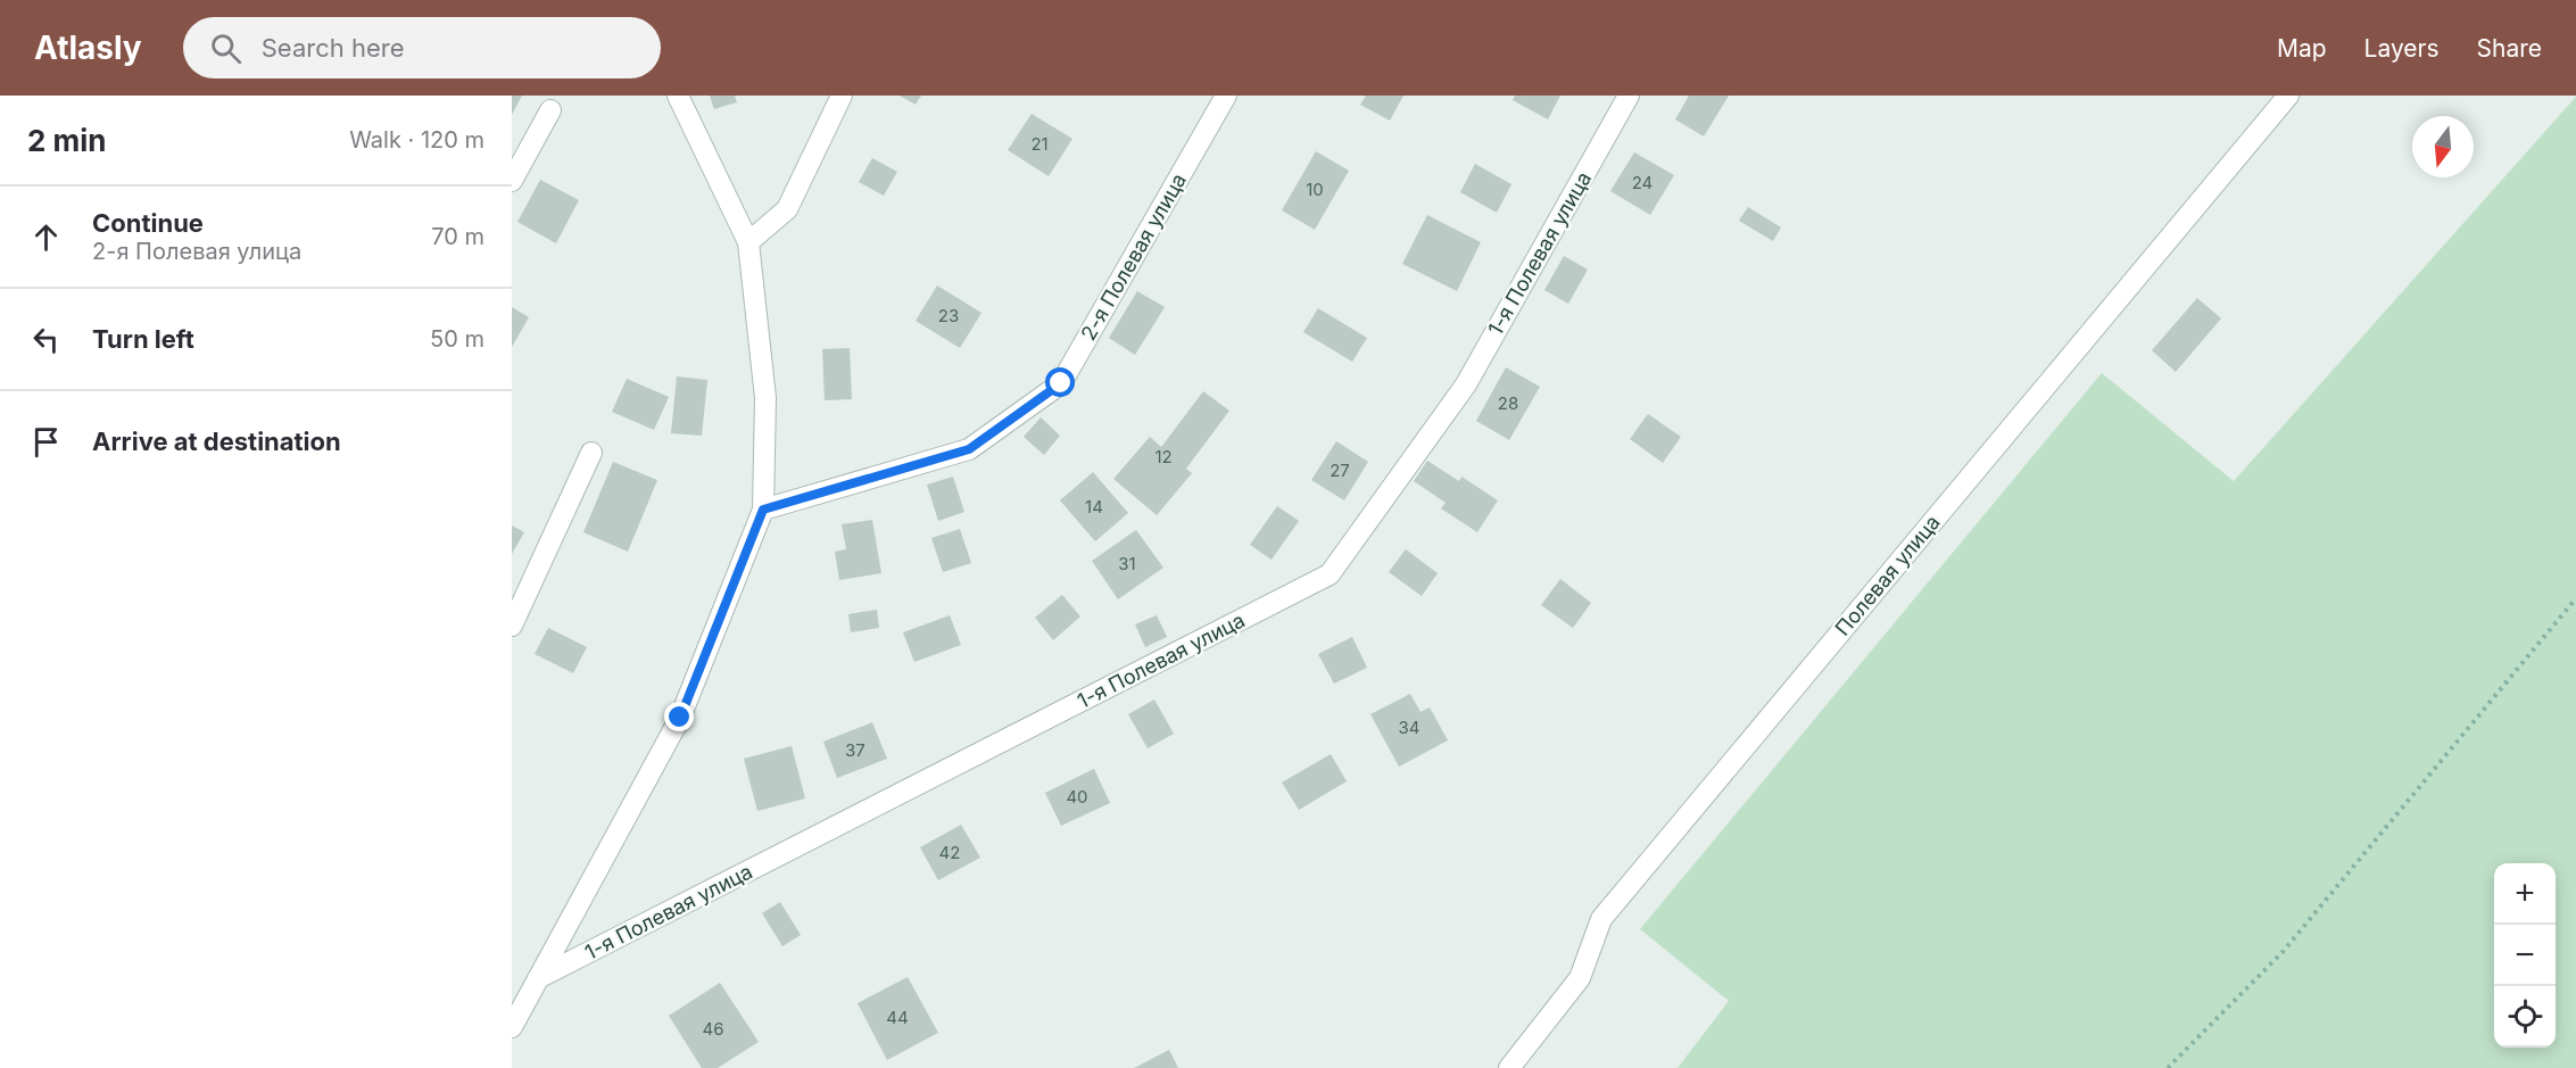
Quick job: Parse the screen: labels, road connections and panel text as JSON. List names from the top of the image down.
{
  "streets": {
    "street": ["1-я Полевая улица", "2-я Полевая улица", "Полевая улица"]
  },
  "house_numbers": [
    "21",
    "24",
    "10",
    "23",
    "28",
    "12",
    "27",
    "14",
    "31",
    "34",
    "37",
    "40",
    "42",
    "44",
    "46"
  ],
  "north": "bottom",
  "page": {
    "header": "Atlasly",
    "search": "Search here",
    "nav": ["Map", "Layers", "Share"],
    "heading": ["2 min", "Walk · 120 m"],
    "list": [
      ["Continue", "2-я Полевая улица", "70 m"],
      ["Turn left", "50 m"],
      "Arrive at destination"
    ],
    "map_buttons": ["+", "−"]
  }
}
